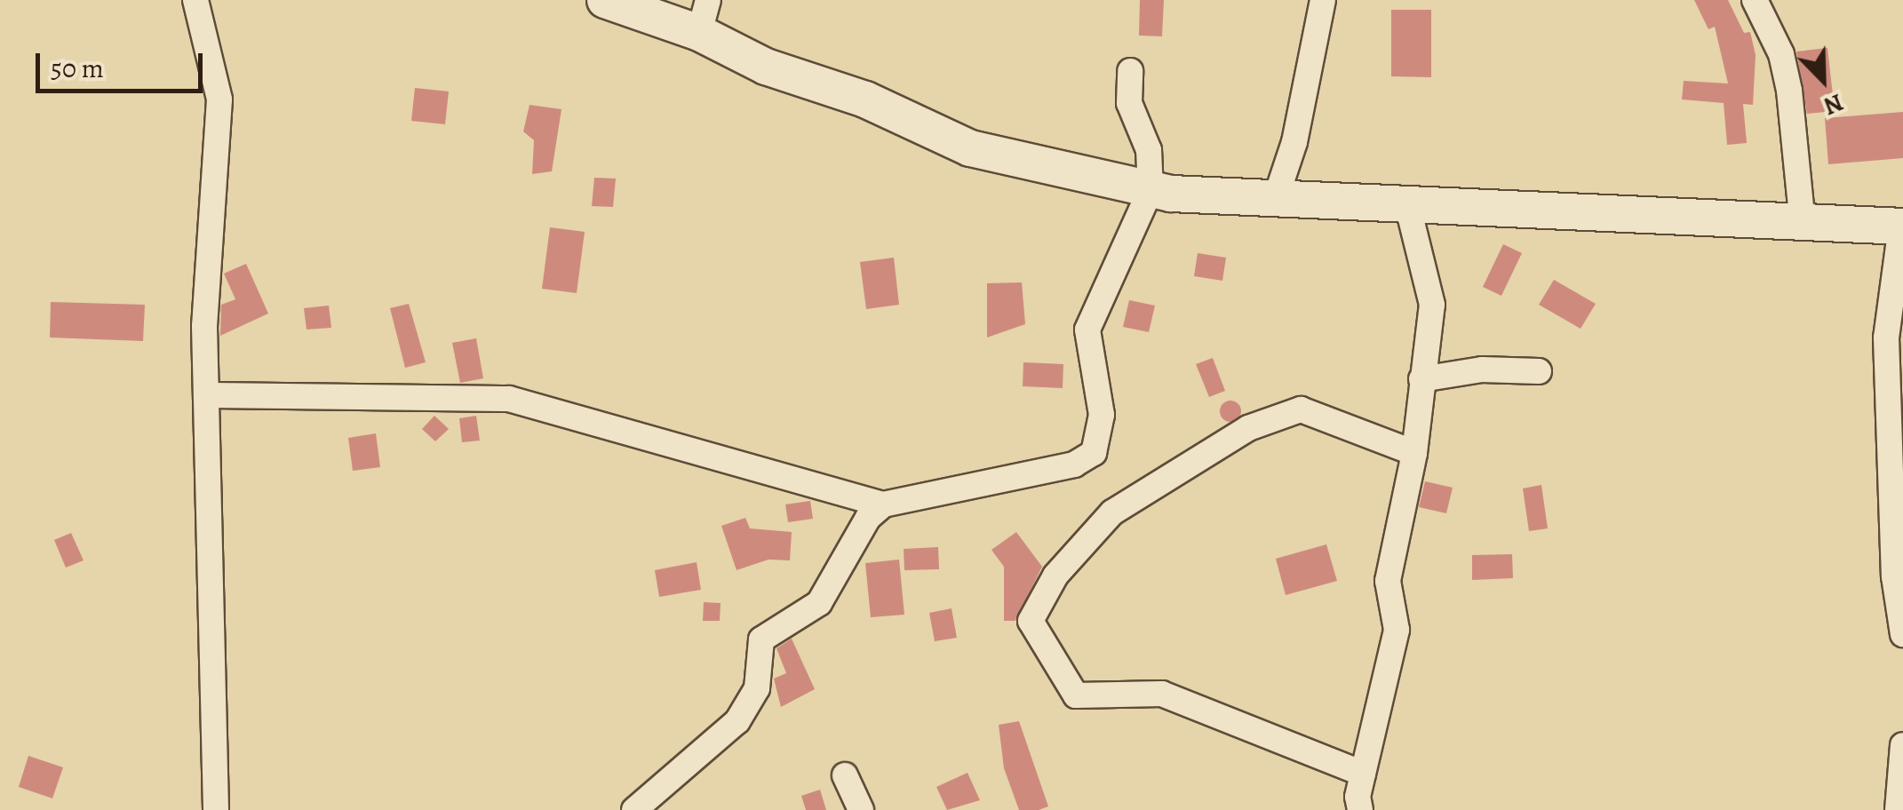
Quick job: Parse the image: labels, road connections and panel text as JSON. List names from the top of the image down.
{
  "scale_bar": "50 m",
  "north": "bottom right"
}
